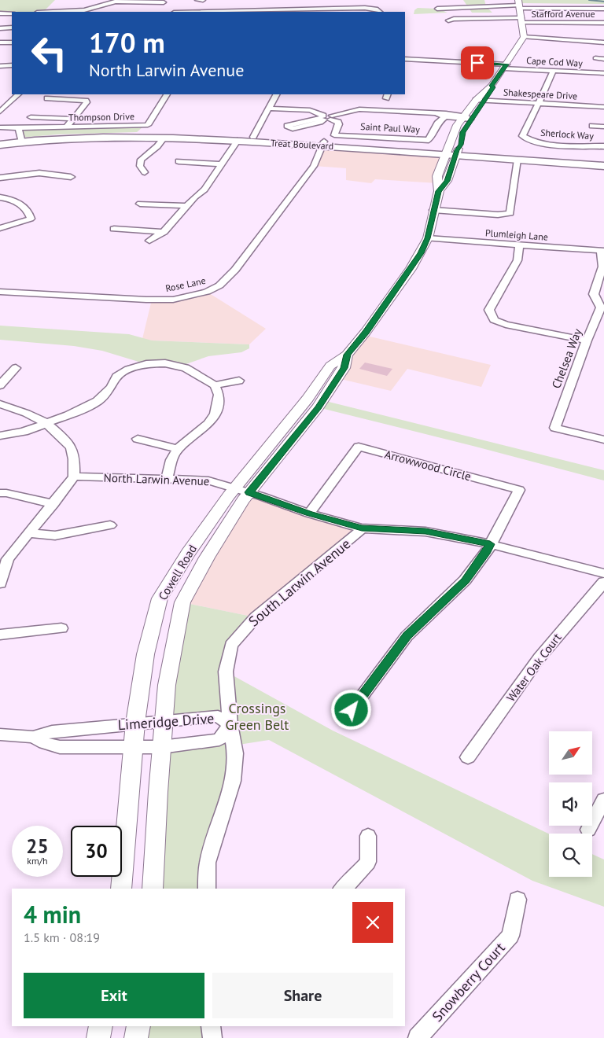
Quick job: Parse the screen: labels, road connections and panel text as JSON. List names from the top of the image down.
{
  "streets": {
    "main road": ["Treat Boulevard"],
    "street": [
      "Stafford Avenue",
      "Cape Cod Way",
      "Shakespeare Drive",
      "Thompson Drive",
      "Saint Paul Way",
      "Sherlock Way",
      "Plumleigh Lane",
      "Rose Lane",
      "Chelsea Way",
      "Arrowwood Circle",
      "North Larwin Avenue",
      "Cowell Road",
      "South Larwin Avenue",
      "Water Oak Court",
      "Limeridge Drive",
      "Snowberry Court"
    ]
  },
  "crossings": [
    ["Cape Cod Way", "Cowell Road"],
    ["Shakespeare Drive", "Sherlock Way"],
    ["Shakespeare Drive", "Cowell Road"],
    ["Thompson Drive", "Treat Boulevard"],
    ["Treat Boulevard", "Rose Lane"],
    ["Treat Boulevard", "Cowell Road"],
    ["Plumleigh Lane", "Chelsea Way"],
    ["Plumleigh Lane", "Cowell Road"],
    ["Arrowwood Circle", "North Larwin Avenue"],
    ["North Larwin Avenue", "Cowell Road"],
    ["North Larwin Avenue", "South Larwin Avenue"],
    ["Cowell Road", "Limeridge Drive"],
    ["South Larwin Avenue", "Limeridge Drive"]
  ],
  "parks": ["Crossings Green Belt"],
  "north": "top right",
  "page": {
    "turn": ["170 m", "North Larwin Avenue"],
    "speed": "25 km/h",
    "limit": "30",
    "heading": ["4 min", "1.5 km · 08:19"],
    "buttons": ["Exit", "Share"]
  }
}
